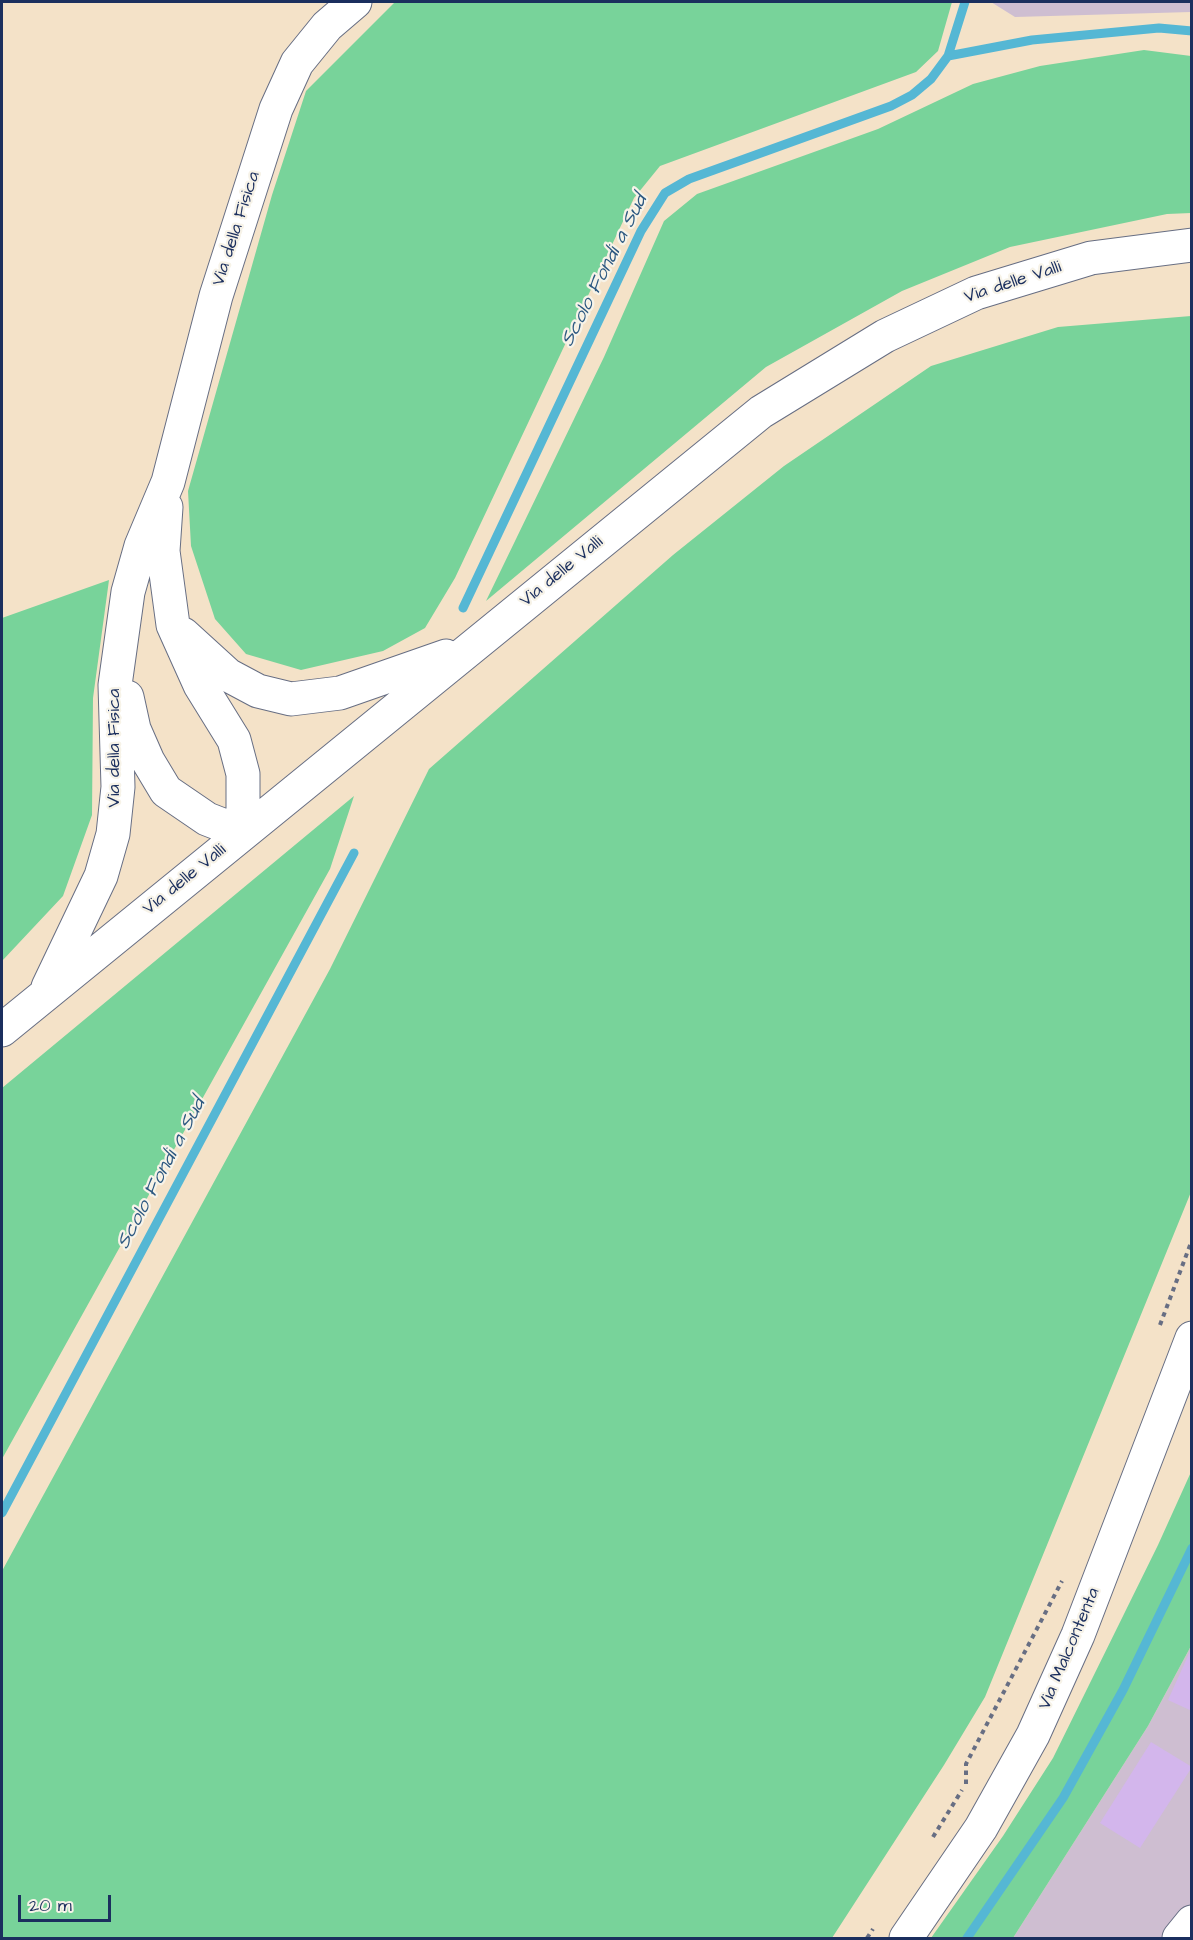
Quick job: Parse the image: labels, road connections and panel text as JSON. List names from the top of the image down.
{
  "streets": {
    "street": ["Via della Fisica", "Via delle Valli", "Via Malcontenta"]
  },
  "crossings": [
    ["Via della Fisica", "Via delle Valli"]
  ],
  "water": ["Scolo Fondi a Sud"],
  "scale_bar": "20 m"
}
